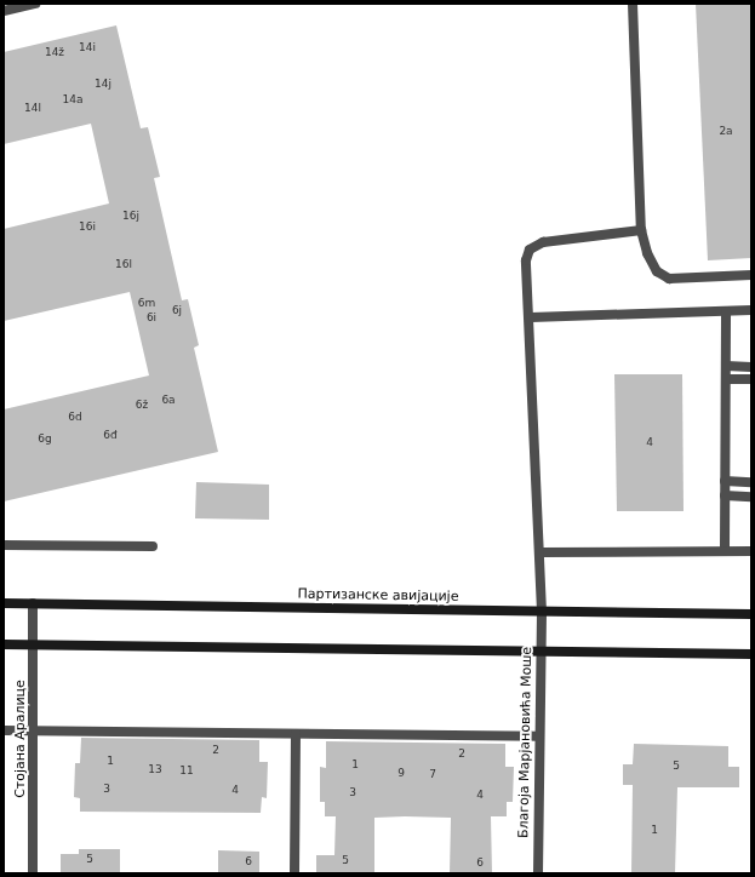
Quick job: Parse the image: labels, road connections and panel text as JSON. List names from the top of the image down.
{
  "streets": {
    "main road": ["Партизанске авијације"],
    "street": ["Стојана Аралице", "Благоја Марјановића Моше"]
  },
  "crossings": [
    ["Партизанске авијације", "Стојана Аралице"],
    ["Партизанске авијације", "Благоја Марјановића Моше"]
  ],
  "house_numbers": [
    "14i",
    "14ž",
    "14j",
    "14a",
    "14l",
    "2a",
    "16j",
    "16i",
    "16l",
    "6m",
    "6j",
    "6i",
    "6a",
    "6ž",
    "6d",
    "6đ",
    "6g",
    "4",
    "2",
    "2",
    "1",
    "1",
    "5",
    "13",
    "11",
    "9",
    "7",
    "3",
    "4",
    "3",
    "4",
    "1",
    "5",
    "5",
    "6",
    "6"
  ]
}
